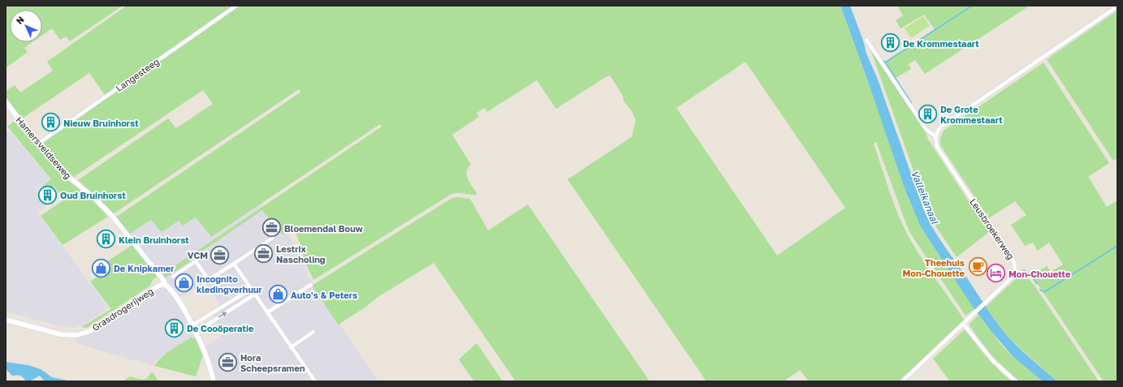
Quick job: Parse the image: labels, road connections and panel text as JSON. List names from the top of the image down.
{
  "streets": {
    "street": [
      "Langesteeg",
      "Hamersveldseweg",
      "Leusbroekerweg",
      "Grasdrogerijweg"
    ]
  },
  "crossings": [
    ["Langesteeg", "Hamersveldseweg"],
    ["Hamersveldseweg", "Grasdrogerijweg"]
  ],
  "water": ["Valleikanaal"],
  "places": {
    "building": [
      "De Krommestaart",
      "De Grote Krommestaart",
      "Nieuw Bruinhorst",
      "Oud Bruinhorst",
      "Klein Bruinhorst",
      "De Cooöperatie"
    ],
    "office": [
      "Bloemendal Bouw",
      "Lestrix Nascholing",
      "VCM",
      "Hora Scheepsramen"
    ],
    "cafe": ["Theehuis Mon-Chouette"],
    "shop": ["De Knipkamer", "Incognito kledingverhuur", "Auto's & Peters"],
    "hotel": ["Mon-Chouette"]
  },
  "north": "top left"
}
